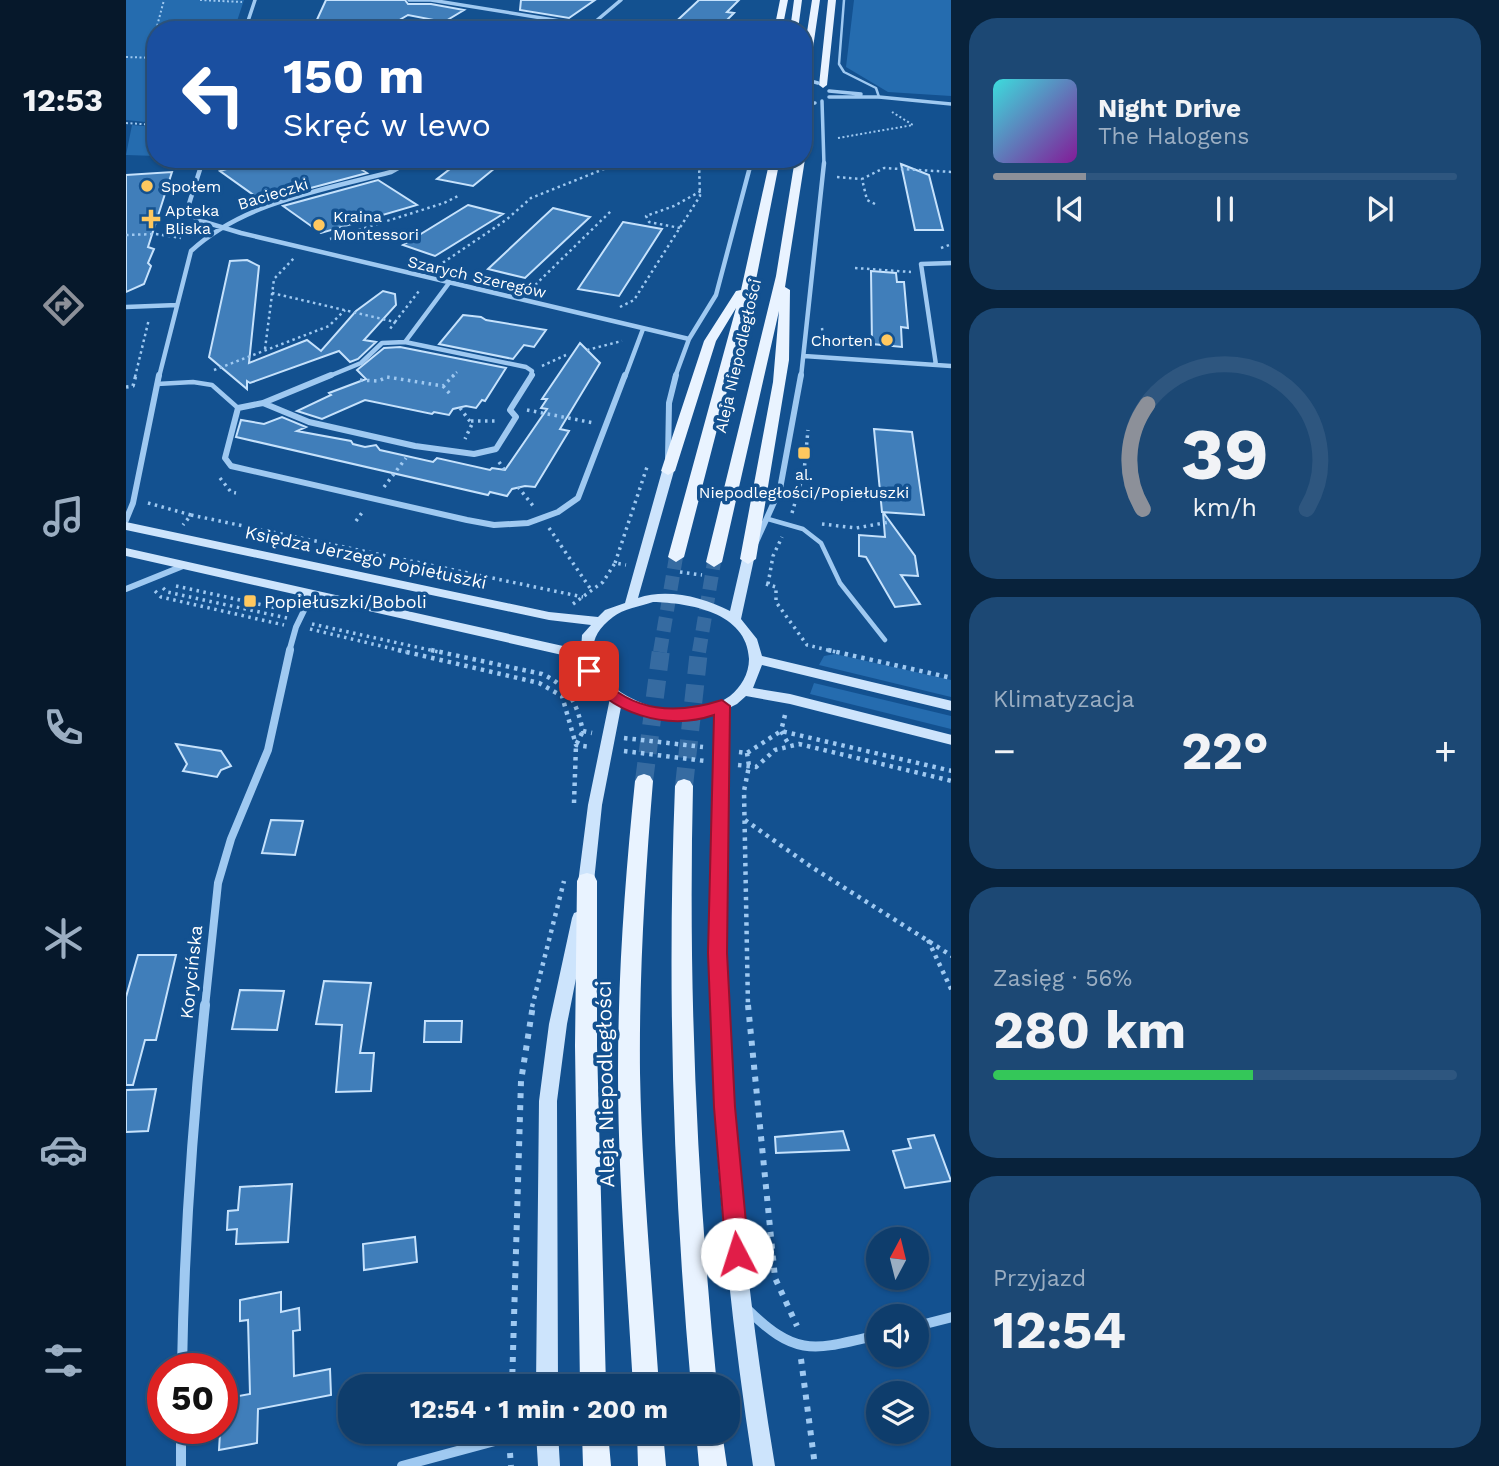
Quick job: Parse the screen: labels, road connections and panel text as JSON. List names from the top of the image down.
{
  "streets": {
    "main road": ["Aleja Niepodległości", "Księdza Jerzego Popiełuszki"],
    "street": ["Bacieczki", "Szarych Szeregów", "Korycińska"]
  },
  "crossings": [
    ["Bacieczki", "Szarych Szeregów"]
  ],
  "places": {
    "other": ["Społem", "Kraina Montessori", "Chorten"],
    "health": ["Apteka Bliska"],
    "transit": ["al. Niepodległości/Popiełuszki", "Popiełuszki/Boboli"]
  },
  "north": "top",
  "page": {
    "tabs": "12:53",
    "turn": ["150 m", "Skręć w lewo"],
    "song": ["Night Drive", "The Halogens"],
    "tile": [
      "Klimatyzacja",
      ["Zasięg · 56%", "280 km"],
      ["Przyjazd", "12:54"]
    ],
    "heat": ["−", "22°", "+"],
    "limit": "50",
    "trip": "12:54 · 1 min · 200 m",
    "gauge": ["39", "km/h"]
  }
}
